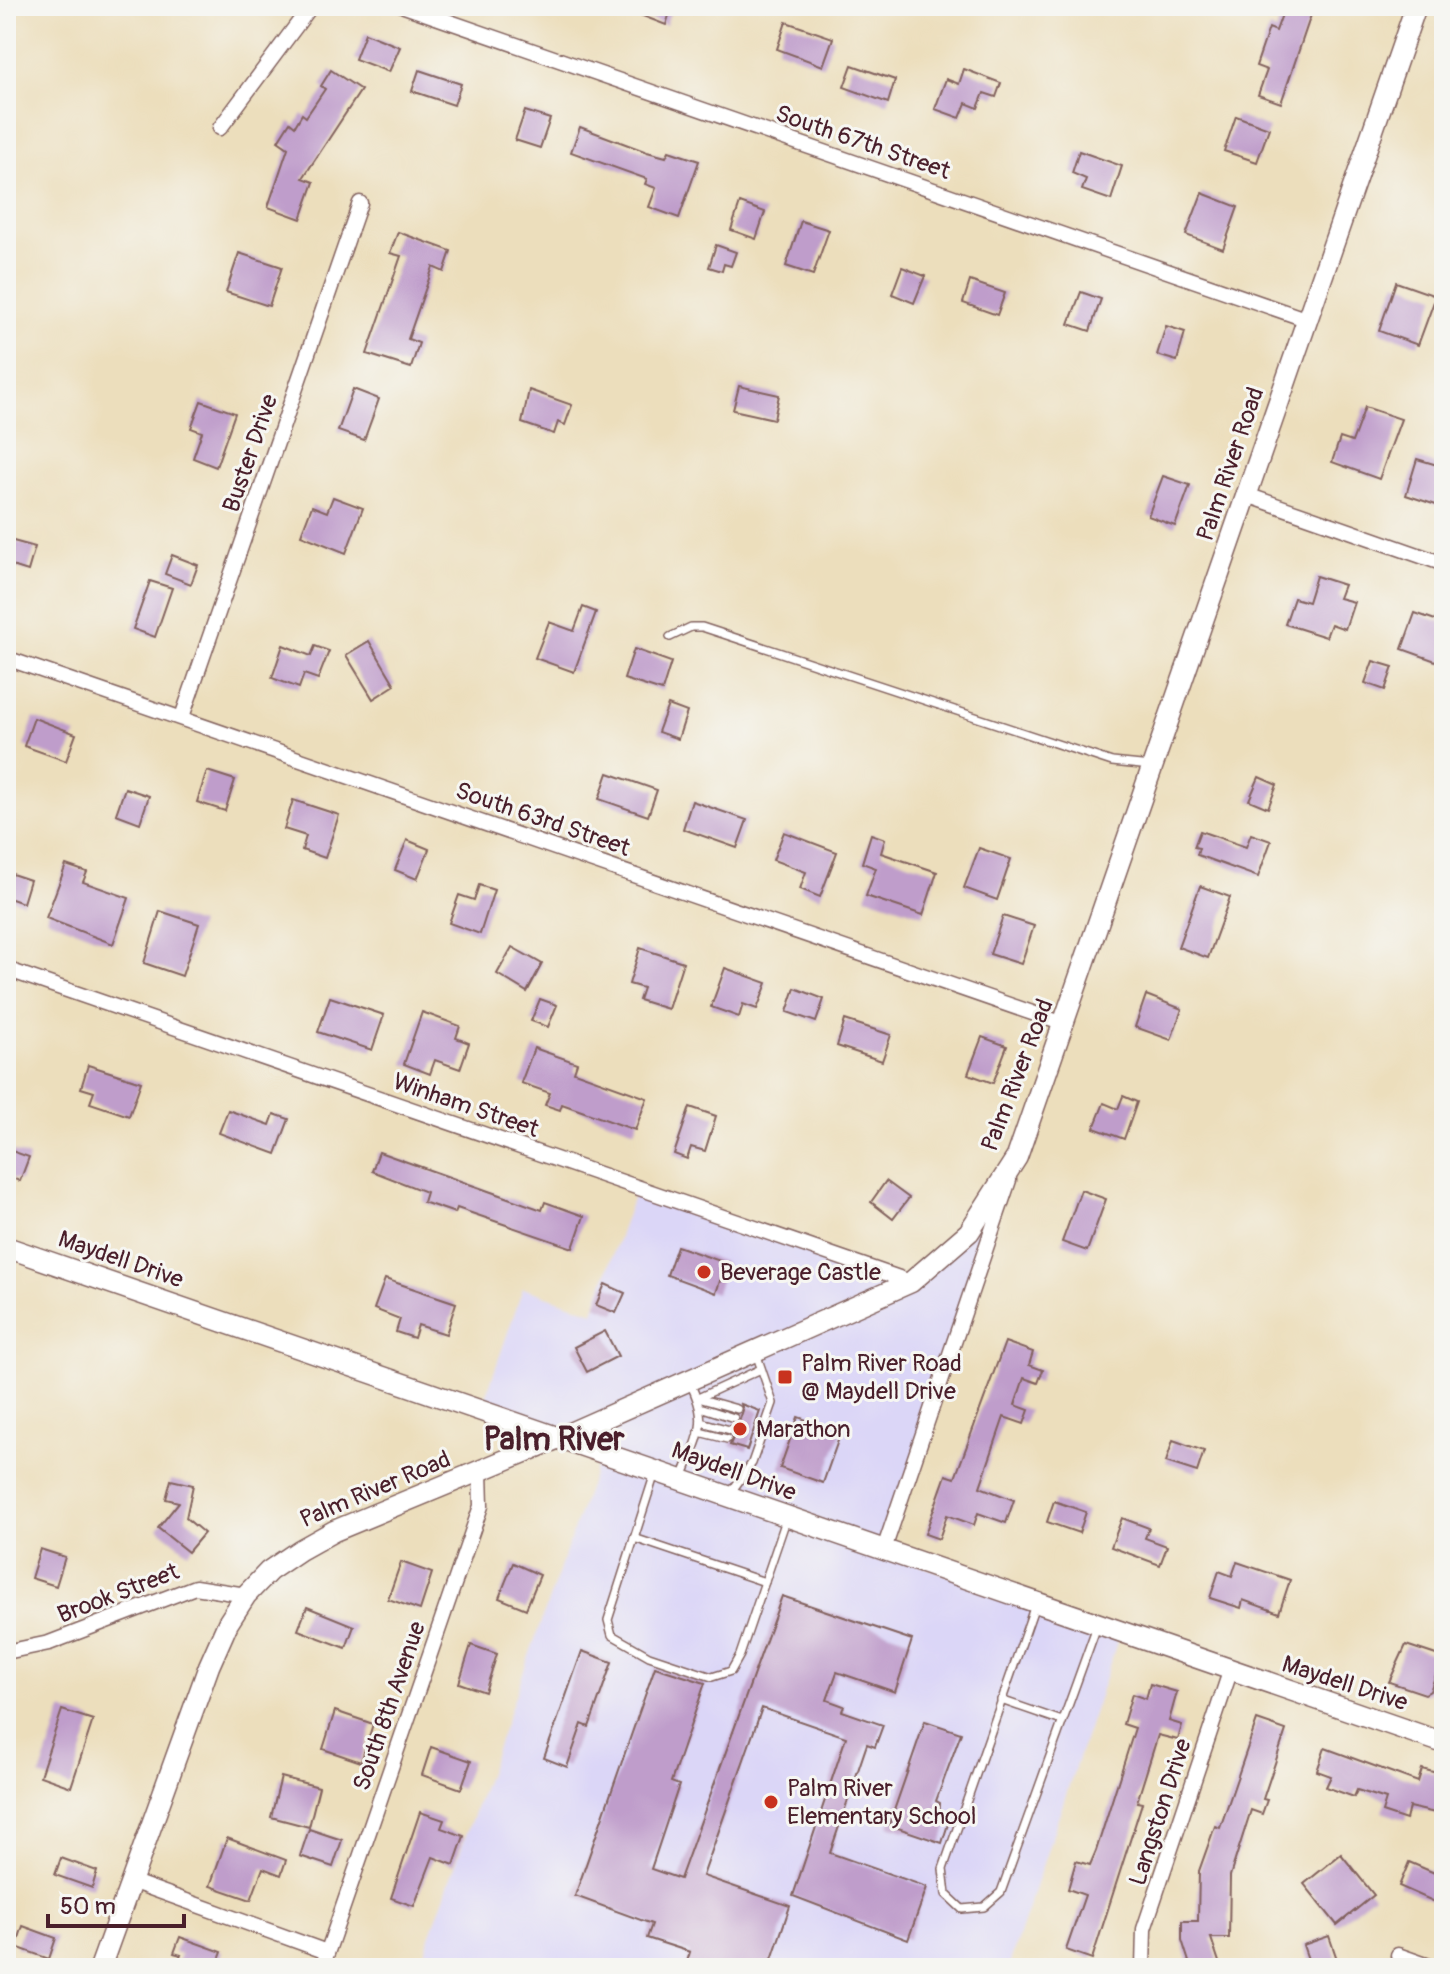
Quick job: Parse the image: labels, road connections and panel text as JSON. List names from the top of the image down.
{
  "streets": {
    "street": [
      "South 67th Street",
      "Buster Drive",
      "Palm River Road",
      "South 63rd Street",
      "Winham Street",
      "Maydell Drive",
      "Brook Street",
      "South 8th Avenue",
      "Langston Drive"
    ]
  },
  "crossings": [
    ["South 67th Street", "Palm River Road"],
    ["Buster Drive", "South 63rd Street"],
    ["Palm River Road", "South 63rd Street"],
    ["Palm River Road", "Winham Street"],
    ["Palm River Road", "Maydell Drive"],
    ["Palm River Road", "Brook Street"],
    ["Palm River Road", "South 8th Avenue"],
    ["Maydell Drive", "Langston Drive"]
  ],
  "districts": ["Palm River"],
  "places": {
    "other": ["Beverage Castle", "Marathon", "Palm River Elementary School"],
    "transit": ["Palm River Road @ Maydell Drive"]
  },
  "scale_bar": "50 m"
}
